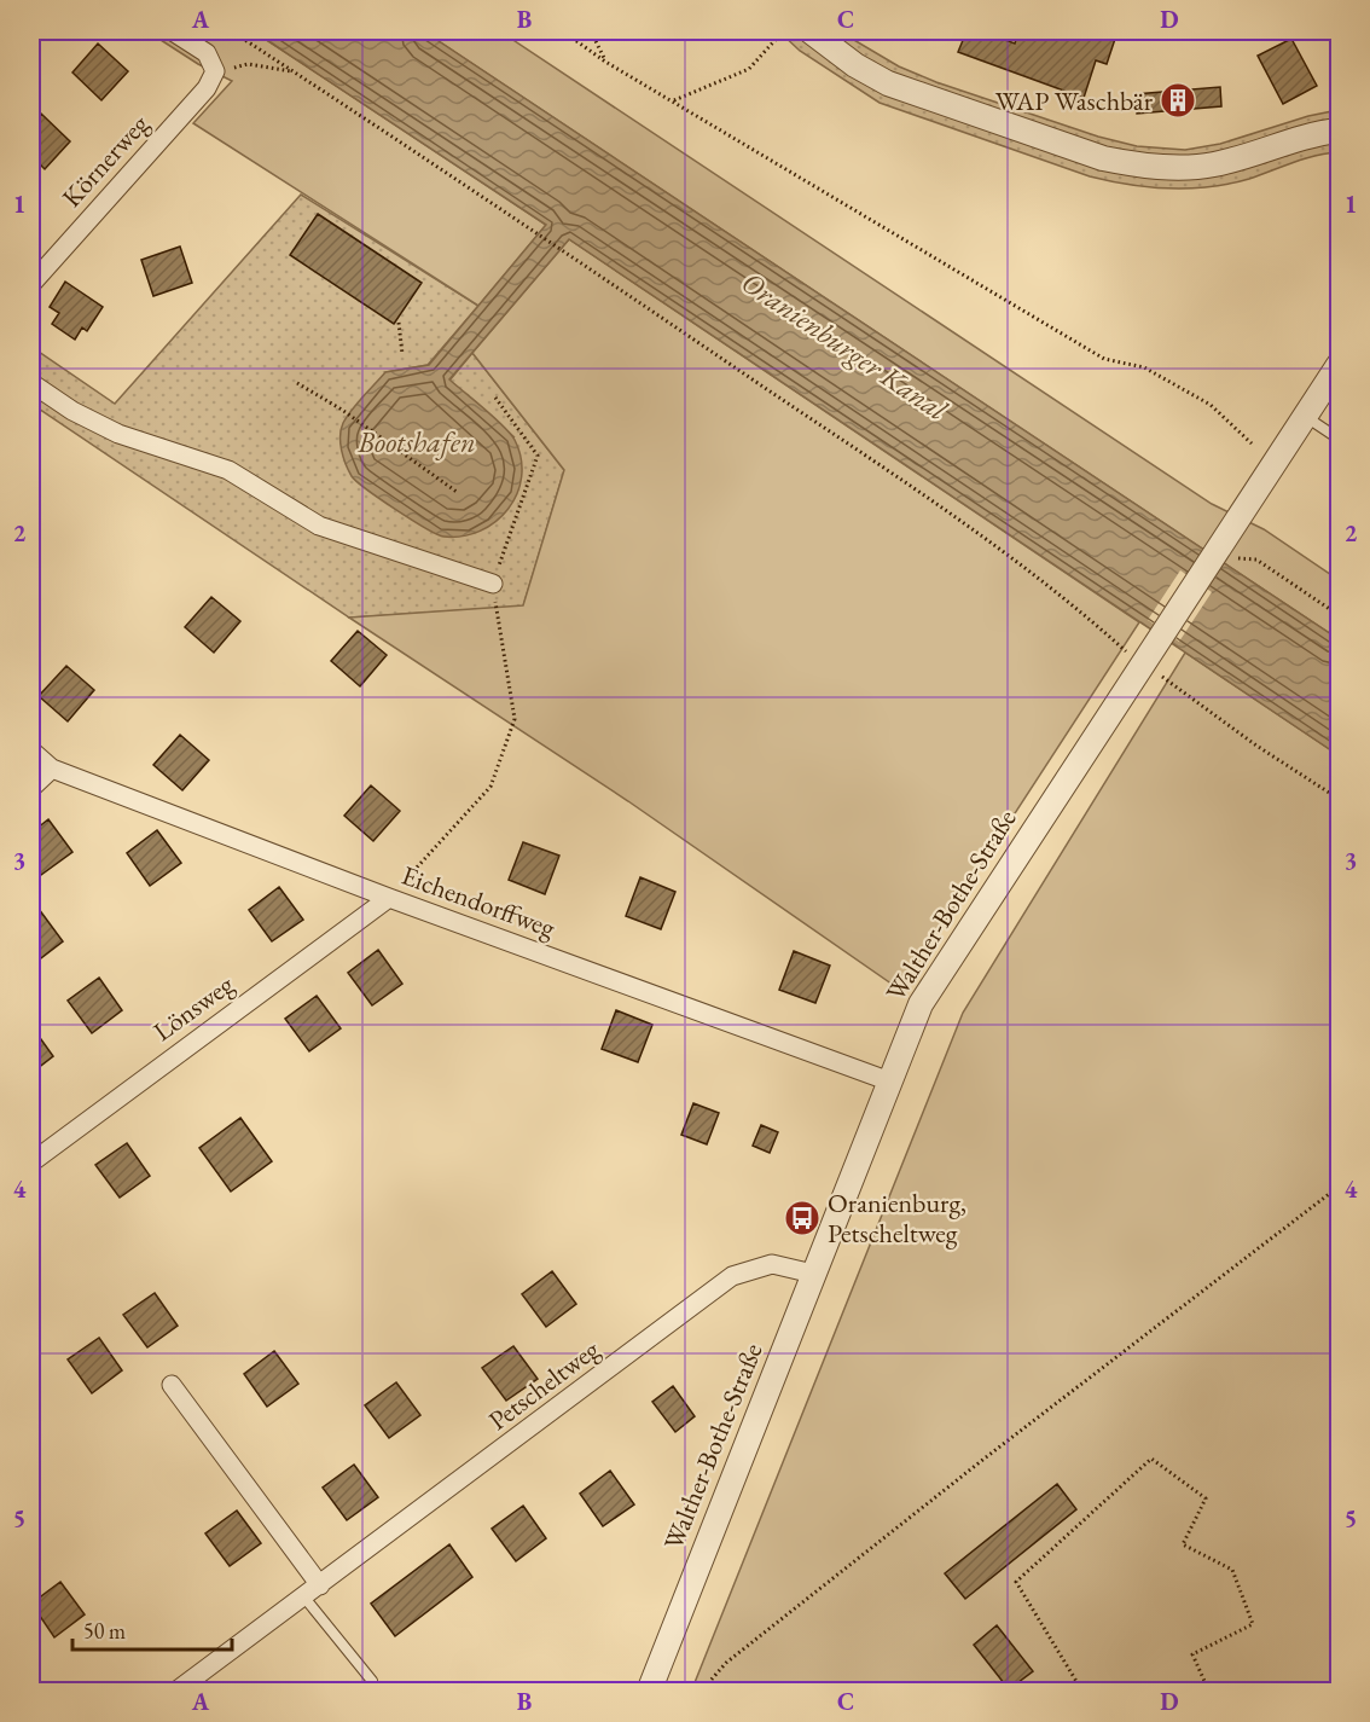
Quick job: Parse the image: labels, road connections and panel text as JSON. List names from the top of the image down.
{
  "streets": {
    "street": [
      "Körnerweg",
      "Eichendorffweg",
      "Walther-Bothe-Straße",
      "Lönsweg",
      "Petscheltweg"
    ]
  },
  "crossings": [
    ["Eichendorffweg", "Walther-Bothe-Straße"],
    ["Eichendorffweg", "Lönsweg"],
    ["Walther-Bothe-Straße", "Petscheltweg"]
  ],
  "water": ["Oranienburger Kanal", "Bootshafen"],
  "places": {
    "building": ["WAP Waschbär"],
    "bus stop": ["Oranienburg, Petscheltweg"]
  },
  "scale_bar": "50 m",
  "grid": {
    "columns": [
      "A",
      "B",
      "C",
      "D"
    ],
    "rows": [
      "1",
      "2",
      "3",
      "4",
      "5"
    ]
  }
}
